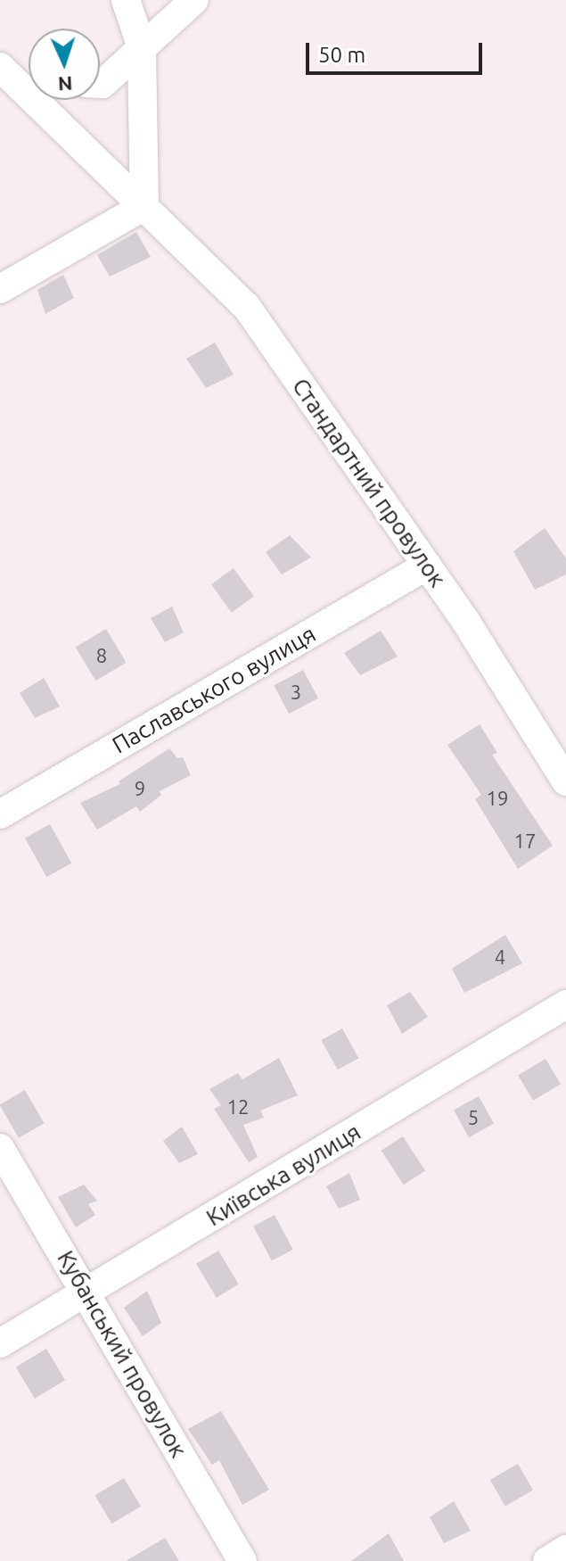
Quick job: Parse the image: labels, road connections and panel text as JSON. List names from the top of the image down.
{
  "streets": {
    "street": [
      "Стандартний провулок",
      "Паславського вулиця",
      "Київська вулиця",
      "Кубанський провулок"
    ]
  },
  "crossings": [
    ["Стандартний провулок", "Паславського вулиця"],
    ["Київська вулиця", "Кубанський провулок"]
  ],
  "house_numbers": [
    "8",
    "3",
    "9",
    "19",
    "17",
    "4",
    "12",
    "5"
  ],
  "scale_bar": "50 m",
  "north": "bottom"
}
